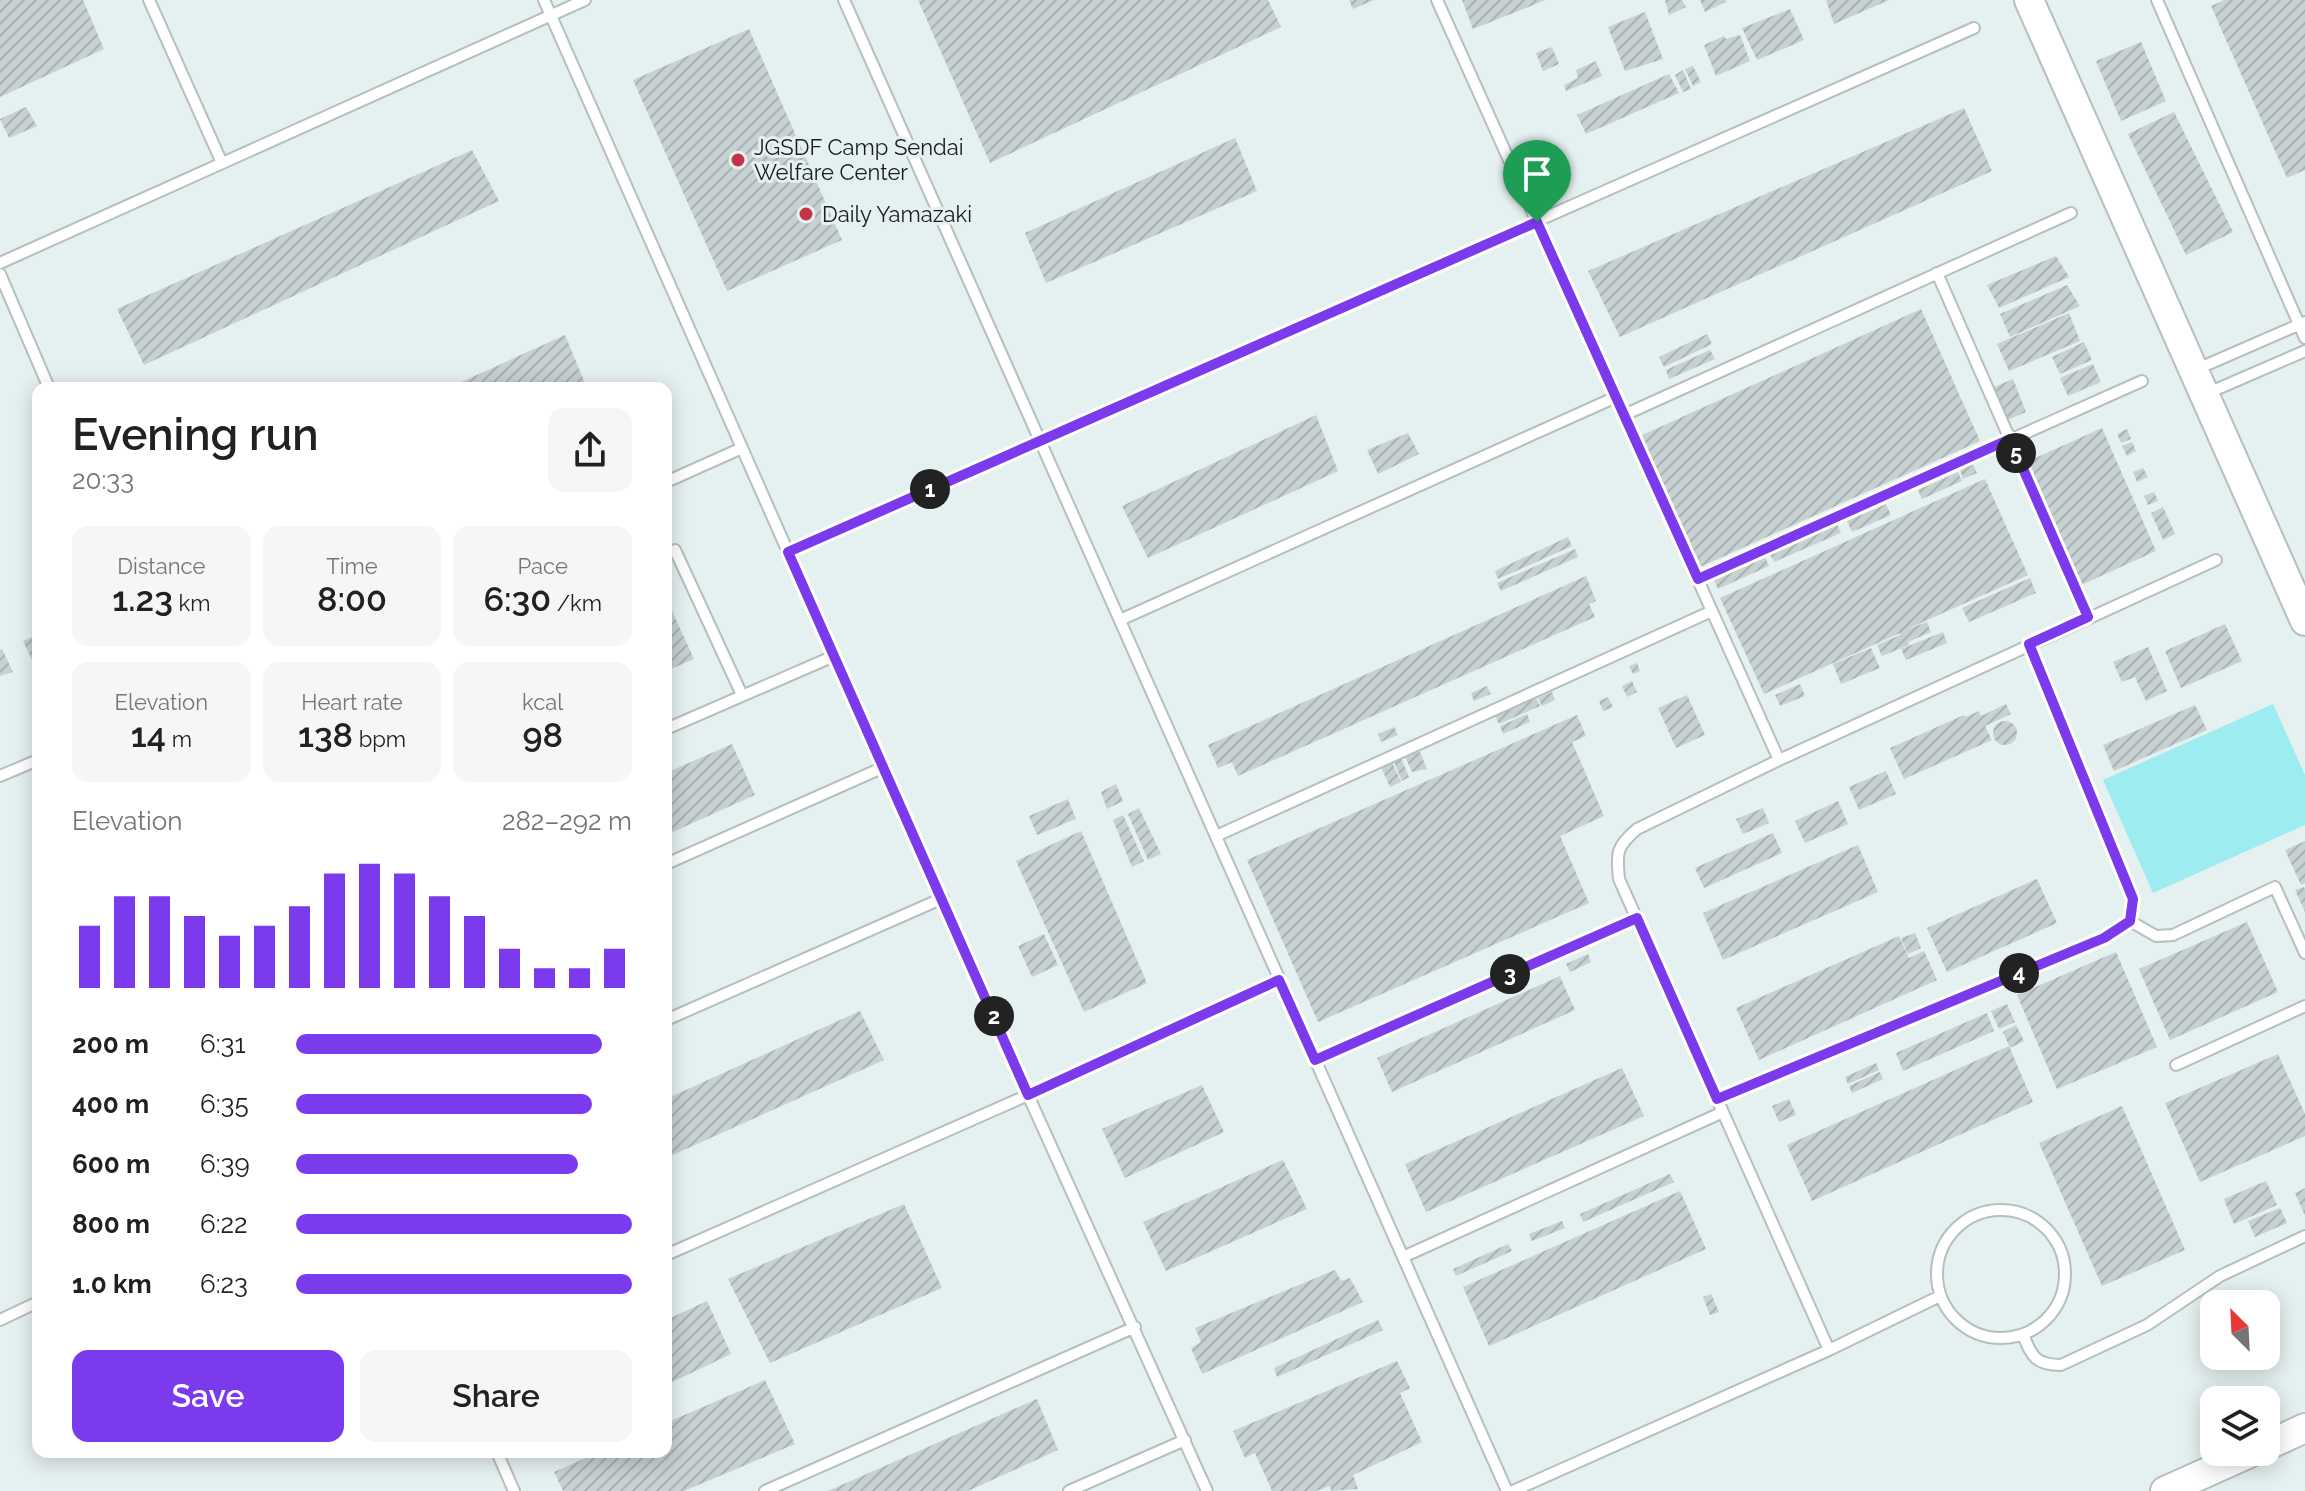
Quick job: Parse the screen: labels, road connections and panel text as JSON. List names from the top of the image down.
{
  "places": ["JGSDF Camp Sendai Welfare Center", "Daily Yamazaki"],
  "north": "top left",
  "page": {
    "heading": ["Evening run", "20:33"],
    "pins": [
      "5",
      "1",
      "4",
      "3",
      "2"
    ],
    "stats": [
      ["Distance", "1.23 km"],
      ["Time", "8:00"],
      ["Pace", "6:30 /km"],
      ["Elevation", "14 m"],
      ["Heart rate", "138 bpm"],
      ["kcal", "98"]
    ],
    "chart": ["Elevation", "282–292 m"],
    "list": [
      {
        "name": "200 m",
        "note": "6:31"
      },
      {
        "name": "400 m",
        "note": "6:35"
      },
      {
        "name": "600 m",
        "note": "6:39"
      },
      {
        "name": "800 m",
        "note": "6:22"
      },
      {
        "name": "1.0 km",
        "note": "6:23"
      }
    ],
    "buttons": ["Save", "Share"]
  }
}
